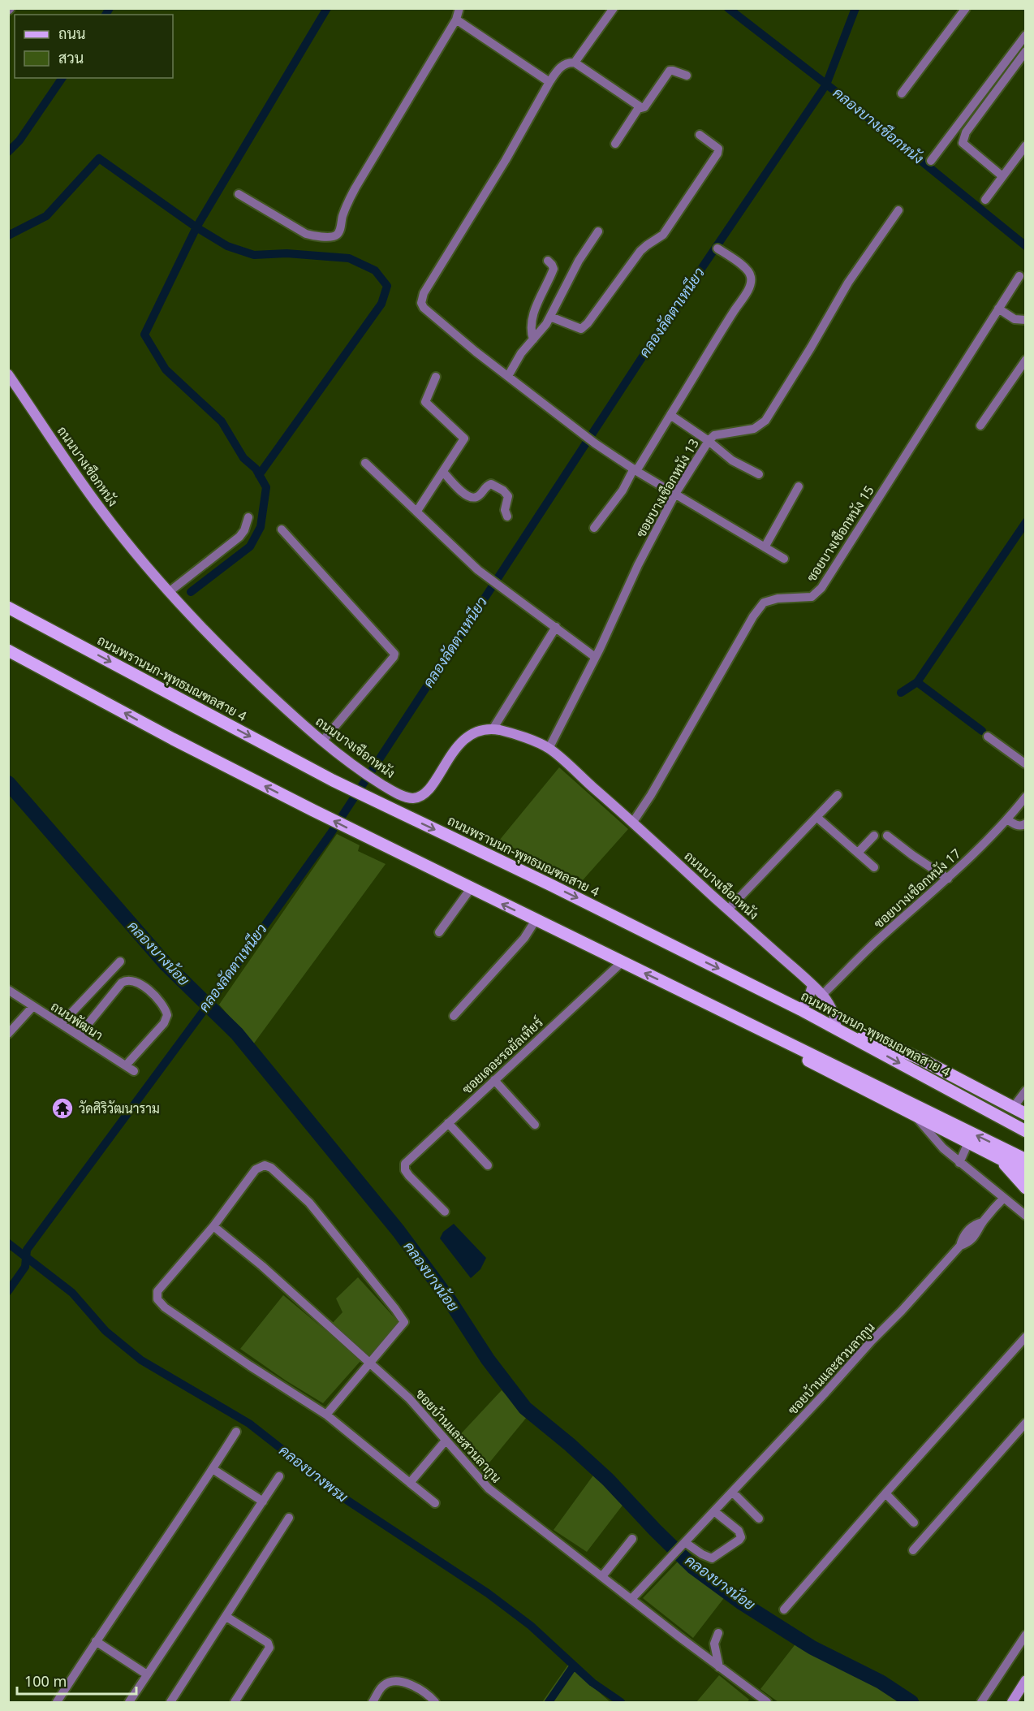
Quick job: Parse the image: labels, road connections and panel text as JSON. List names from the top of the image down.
{
  "streets": {
    "main road": ["ถนนพรานนก-พุทธมณฑลสาย 4"],
    "street": [
      "ถนนบางเชือกหนัง",
      "ซอยบางเชือกหนัง 13",
      "ซอยบางเชือกหนัง 15",
      "ซอยบางเชือกหนัง 17",
      "ถนนพัฒนา",
      "ซอยเดอะรอยัลเทียร์",
      "ซอยบ้านและสวนลากูน"
    ]
  },
  "crossings": [
    ["ถนนบางเชือกหนัง", "ซอยบางเชือกหนัง 13"],
    ["ถนนบางเชือกหนัง", "ซอยบางเชือกหนัง 15"],
    ["ถนนบางเชือกหนัง", "ถนนพรานนก-พุทธมณฑลสาย 4"],
    ["ถนนบางเชือกหนัง", "ซอยบางเชือกหนัง 17"]
  ],
  "water": [
    "คลองบางเชือกหนัง",
    "คลองลัดตาเหนียว",
    "คลองบางน้อย",
    "คลองบางพรม"
  ],
  "places": {
    "temple": ["วัดศิริวัฒนาราม"]
  },
  "legend": ["ถนน", "สวน"],
  "scale_bar": "100 m"
}
